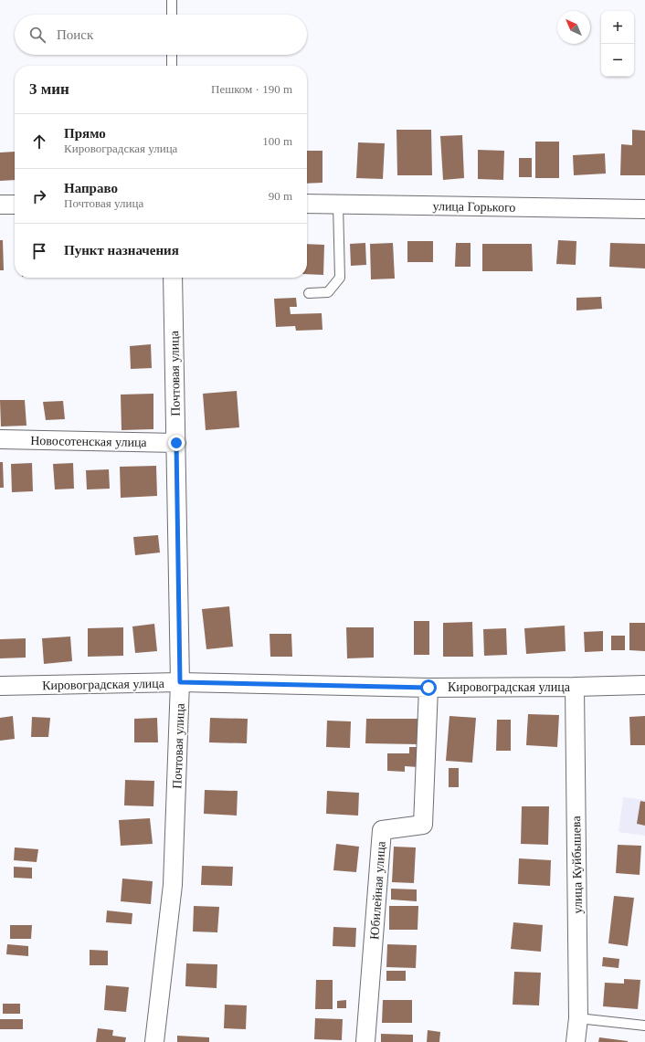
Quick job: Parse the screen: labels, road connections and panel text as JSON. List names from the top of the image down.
{
  "streets": {
    "street": [
      "улица Горького",
      "Почтовая улица",
      "Новосотенская улица",
      "Кировоградская улица",
      "улица Куйбышева",
      "Юбилейная улица"
    ]
  },
  "crossings": [
    ["Почтовая улица", "Новосотенская улица"],
    ["Почтовая улица", "Кировоградская улица"],
    ["Кировоградская улица", "улица Куйбышева"],
    ["Кировоградская улица", "Юбилейная улица"]
  ],
  "north": "top left",
  "page": {
    "map_buttons": ["+", "−"],
    "search": "Поиск",
    "heading": ["3 мин", "Пешком · 190 m"],
    "list": [
      ["Прямо", "Кировоградская улица", "100 m"],
      ["Направо", "Почтовая улица", "90 m"],
      "Пункт назначения"
    ]
  }
}
